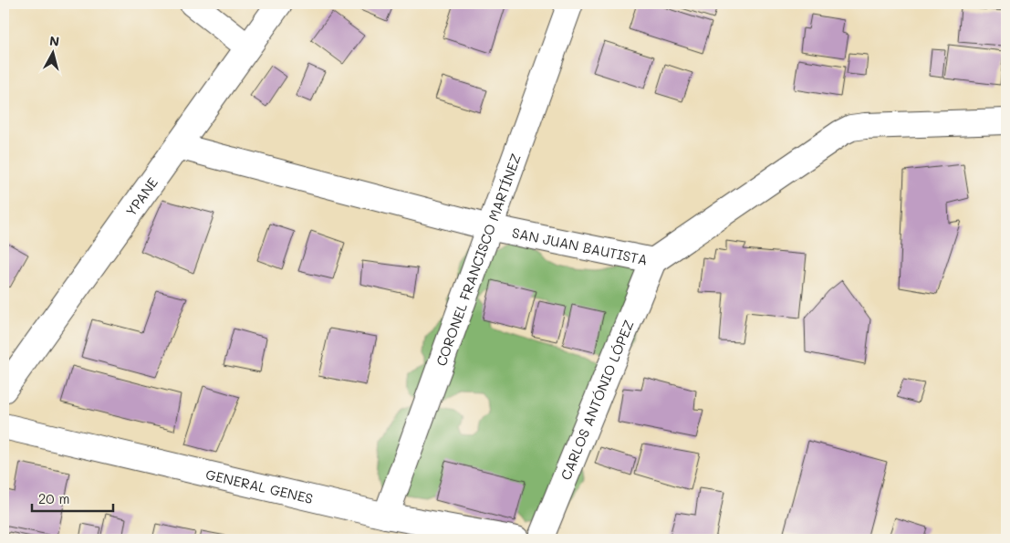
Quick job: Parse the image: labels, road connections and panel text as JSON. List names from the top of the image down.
{
  "streets": {
    "street": [
      "YPANE",
      "SAN JUAN BAUTISTA",
      "CORONEL FRANCISCO MARTÍNEZ",
      "CARLOS ANTÓNIO LÓPEZ",
      "GENERAL GENES"
    ]
  },
  "crossings": [
    ["YPANE", "SAN JUAN BAUTISTA"],
    ["SAN JUAN BAUTISTA", "CORONEL FRANCISCO MARTÍNEZ"],
    ["SAN JUAN BAUTISTA", "CARLOS ANTÓNIO LÓPEZ"],
    ["CORONEL FRANCISCO MARTÍNEZ", "GENERAL GENES"]
  ],
  "scale_bar": "20 m",
  "north": "top"
}
